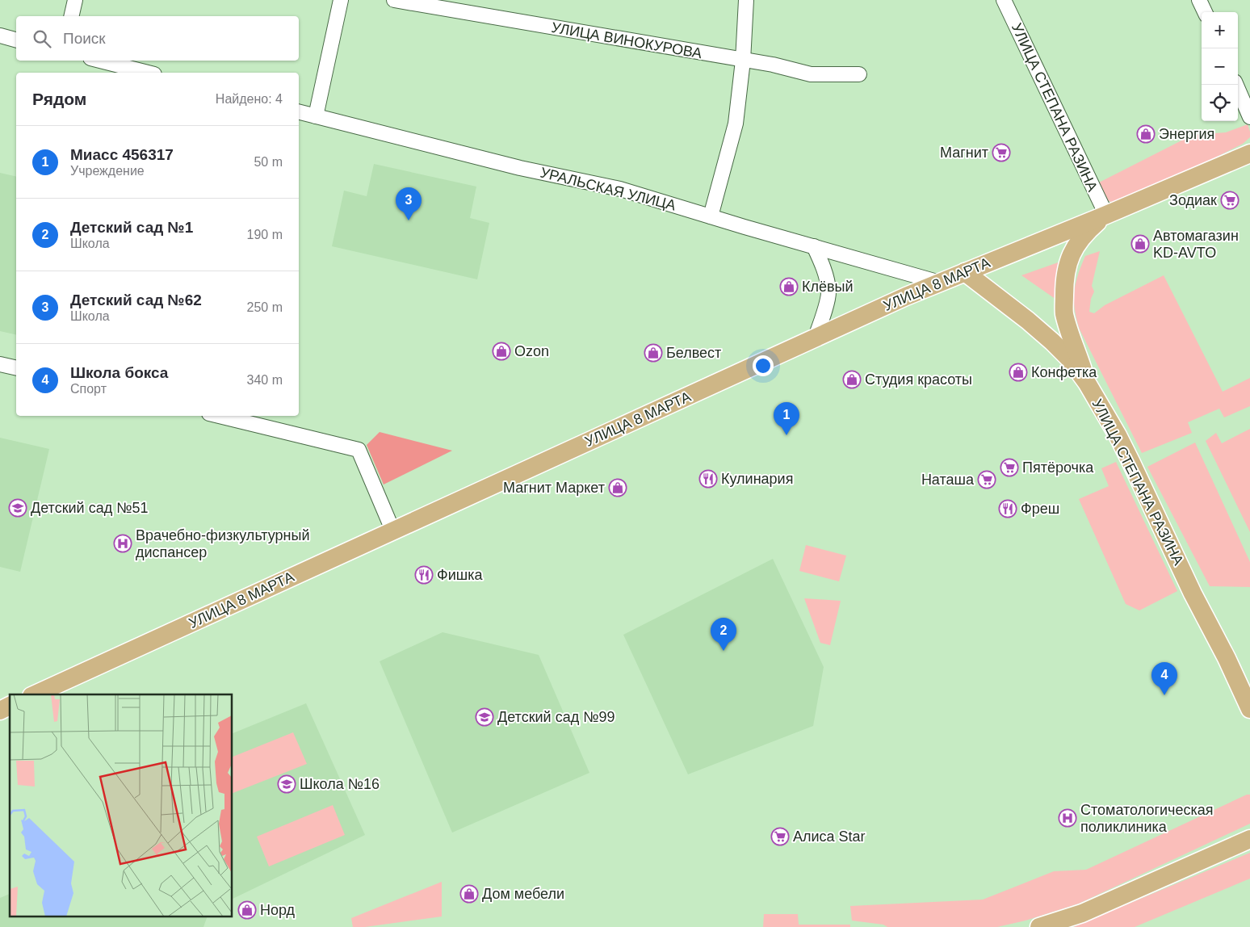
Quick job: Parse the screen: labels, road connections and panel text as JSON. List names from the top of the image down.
{
  "streets": {
    "main road": ["УЛИЦА СТЕПАНА РАЗИНА", "УЛИЦА 8 МАРТА"],
    "street": ["УЛИЦА ВИНОКУРОВА", "УРАЛЬСКАЯ УЛИЦА"]
  },
  "crossings": [
    ["УЛИЦА СТЕПАНА РАЗИНА", "УЛИЦА 8 МАРТА"],
    ["УРАЛЬСКАЯ УЛИЦА", "УЛИЦА 8 МАРТА"]
  ],
  "places": {
    "shop": [
      "Энергия",
      "Автомагазин KD-AVTO",
      "Клёвый",
      "Ozon",
      "Белвест",
      "Конфетка",
      "Студия красоты",
      "Магнит Маркет",
      "Дом мебели",
      "Норд"
    ],
    "supermarket": [
      "Магнит",
      "Зодиак",
      "Пятёрочка",
      "Наташа",
      "Алиса Star"
    ],
    "restaurant": ["Кулинария", "Фреш", "Фишка"],
    "school or university": ["Детский сад №51", "Детский сад №99", "Школа №16"],
    "hospital": ["Врачебно-физкультурный диспансер", "Стоматологическая поликлиника"]
  },
  "page": {
    "map_buttons": ["+", "−"],
    "search": "Поиск",
    "heading": ["Рядом", "Найдено: 4"],
    "list": [
      {
        "mark": "1",
        "name": "Миасс 456317",
        "note": "Учреждение",
        "value": "50 m"
      },
      {
        "mark": "2",
        "name": "Детский сад №1",
        "note": "Школа",
        "value": "190 m"
      },
      {
        "mark": "3",
        "name": "Детский сад №62",
        "note": "Школа",
        "value": "250 m"
      },
      {
        "mark": "4",
        "name": "Школа бокса",
        "note": "Спорт",
        "value": "340 m"
      }
    ],
    "pins": [
      "3",
      "1",
      "2",
      "4"
    ]
  }
}
